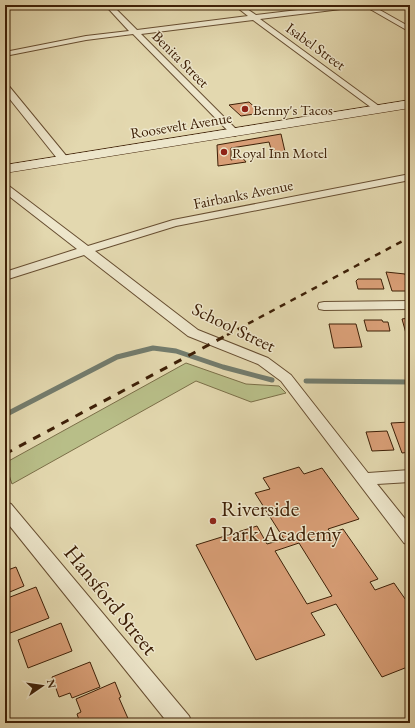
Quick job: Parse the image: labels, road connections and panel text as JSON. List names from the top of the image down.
{
  "streets": {
    "main road": ["Roosevelt Avenue"],
    "street": [
      "Isabel Street",
      "Benita Street",
      "Fairbanks Avenue",
      "School Street",
      "Hansford Street"
    ]
  },
  "crossings": [
    ["Isabel Street", "Roosevelt Avenue"],
    ["Benita Street", "Roosevelt Avenue"],
    ["Fairbanks Avenue", "School Street"]
  ],
  "places": ["Benny's Tacos", "Royal Inn Motel", "Riverside Park Academy"],
  "north": "right"
}
